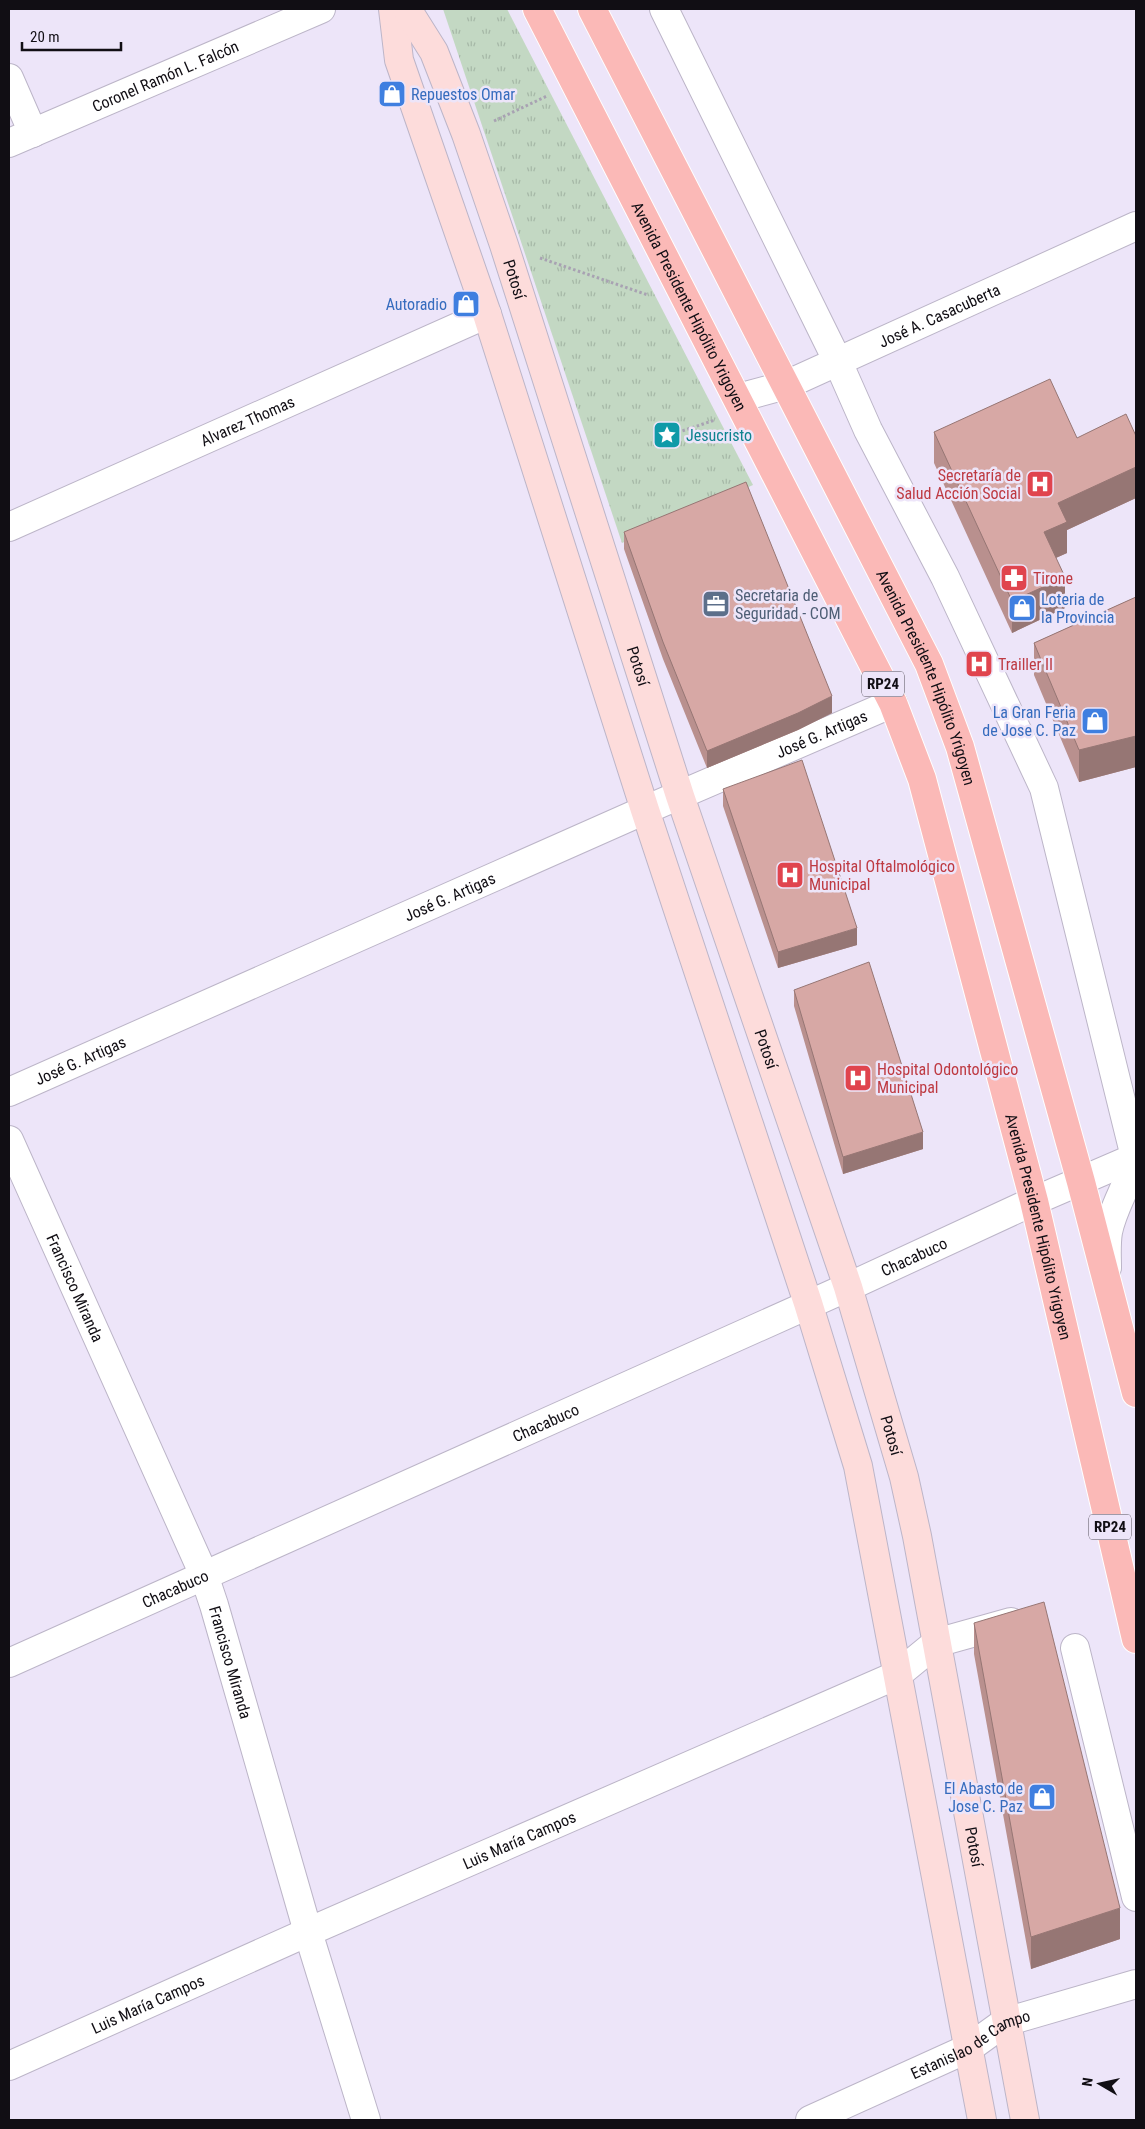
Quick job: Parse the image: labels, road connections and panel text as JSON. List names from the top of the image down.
{
  "streets": {
    "main road": ["Potosí", "Avenida Presidente Hipólito Yrigoyen", "RP24"],
    "street": [
      "Coronel Ramón L. Falcón",
      "José A. Casacuberta",
      "Alvarez Thomas",
      "José G. Artigas",
      "Chacabuco",
      "Francisco Miranda",
      "Luis María Campos",
      "Estanislao de Campo"
    ]
  },
  "crossings": [
    ["Potosí", "José G. Artigas"],
    ["Potosí", "Chacabuco"],
    ["Potosí", "Luis María Campos"],
    ["Potosí", "Estanislao de Campo"],
    ["Avenida Presidente Hipólito Yrigoyen", "José A. Casacuberta"],
    ["Avenida Presidente Hipólito Yrigoyen", "José G. Artigas"],
    ["Avenida Presidente Hipólito Yrigoyen", "Chacabuco"],
    ["Chacabuco", "Francisco Miranda"],
    ["Francisco Miranda", "Luis María Campos"]
  ],
  "places": {
    "shop": [
      "Repuestos Omar",
      "Autoradio",
      "Loteria de la Provincia",
      "La Gran Feria de Jose C. Paz",
      "El Abasto de Jose C. Paz"
    ],
    "place": ["Jesucristo"],
    "hospital": [
      "Secretaría de Salud Acción Social",
      "Trailler II",
      "Hospital Oftalmológico Municipal",
      "Hospital Odontológico Municipal"
    ],
    "pharmacy": ["Tirone"],
    "office": ["Secretaria de Seguridad - COM"]
  },
  "scale_bar": "20 m",
  "north": "left"
}
